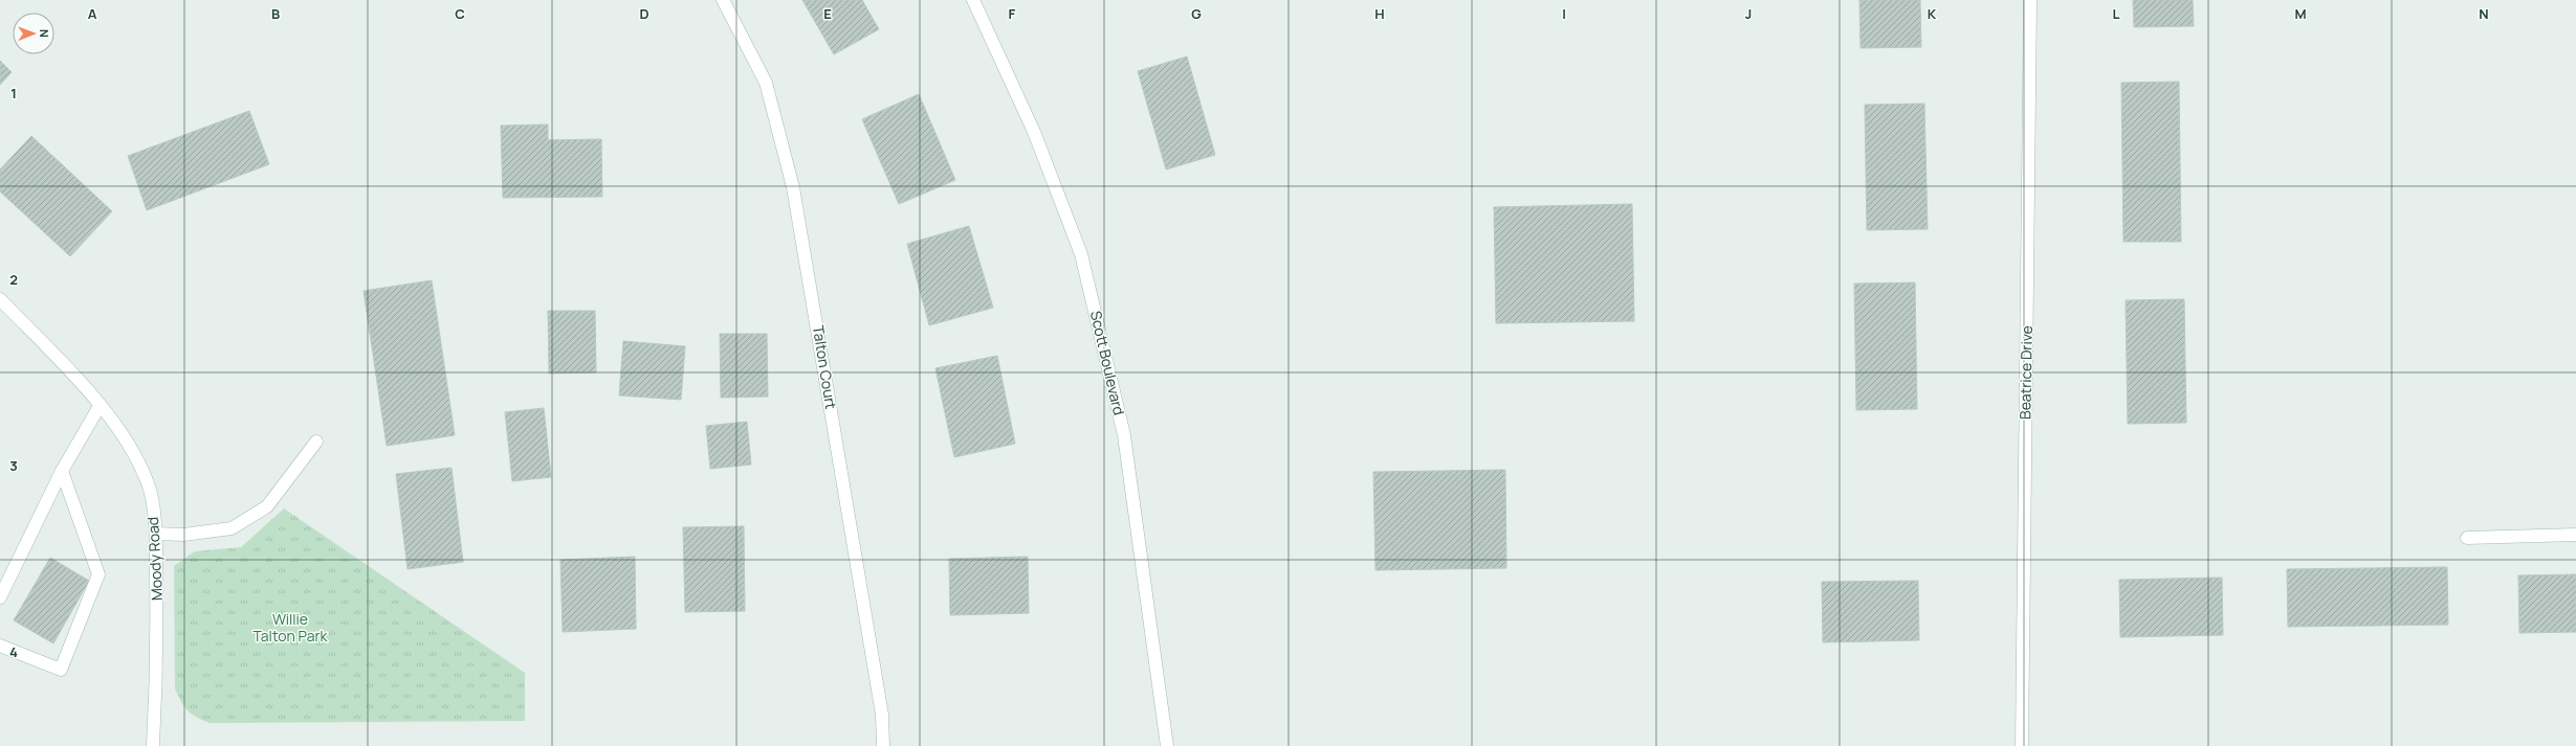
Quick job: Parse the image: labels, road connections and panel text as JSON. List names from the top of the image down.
{
  "streets": {
    "street": [
      "Scott Boulevard",
      "Talton Court",
      "Beatrice Drive",
      "Moody Road"
    ]
  },
  "parks": ["Willie Talton Park"],
  "north": "right",
  "grid": {
    "columns": [
      "A",
      "B",
      "C",
      "D",
      "E",
      "F",
      "G",
      "H",
      "I",
      "J",
      "K",
      "L",
      "M",
      "N"
    ],
    "rows": [
      "1",
      "2",
      "3",
      "4"
    ]
  }
}
